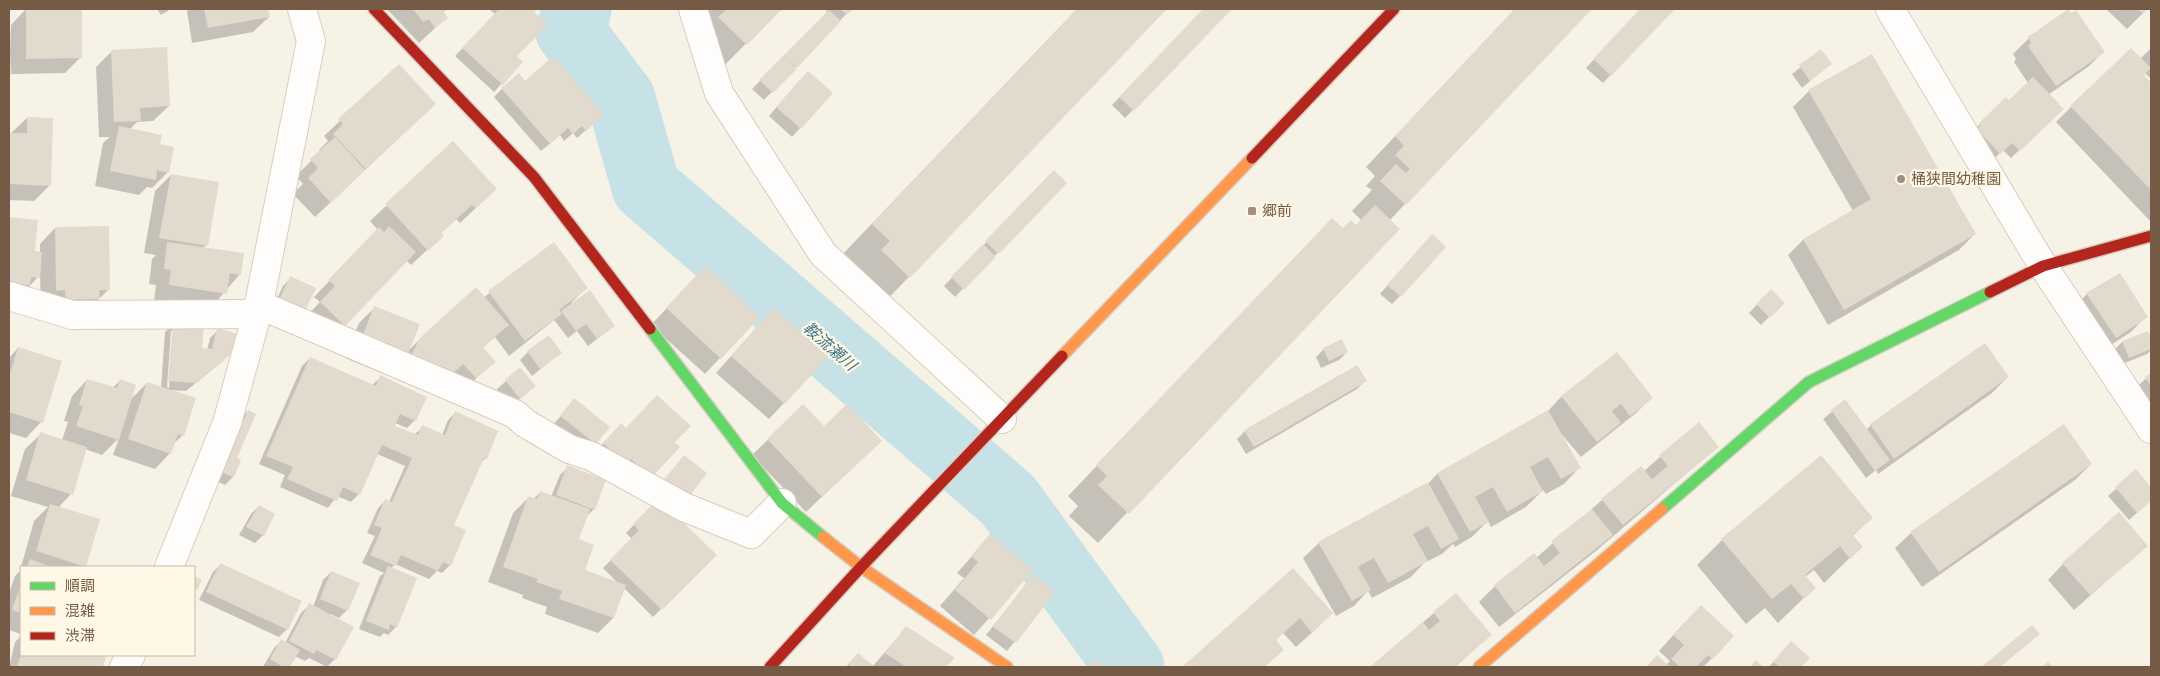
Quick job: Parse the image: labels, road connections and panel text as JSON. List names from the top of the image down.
{
  "water": ["鞍流瀬川"],
  "places": {
    "other": ["桶狭間幼稚園"],
    "transit": ["郷前"]
  },
  "legend": ["順調", "混雑", "渋滞"]
}
